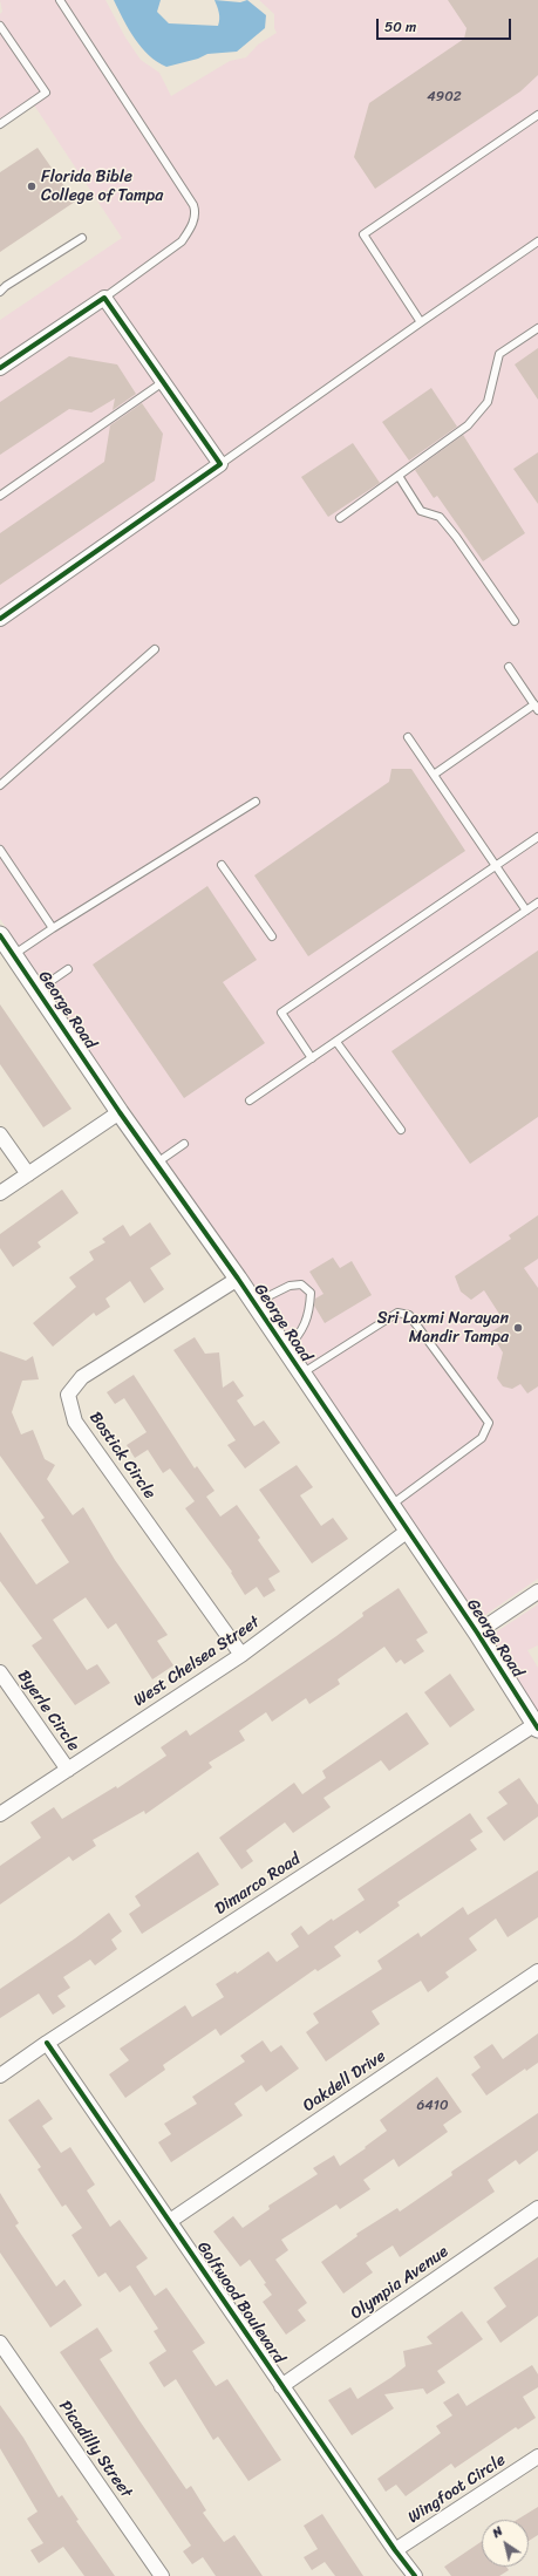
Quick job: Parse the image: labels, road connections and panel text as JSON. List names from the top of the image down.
{
  "streets": {
    "street": [
      "George Road",
      "Bostick Circle",
      "West Chelsea Street",
      "Byerle Circle",
      "Dimarco Road",
      "Oakdell Drive",
      "Olympia Avenue",
      "Golfwood Boulevard",
      "Picadilly Street",
      "Wingfoot Circle"
    ]
  },
  "crossings": [
    ["George Road", "Bostick Circle"],
    ["George Road", "West Chelsea Street"],
    ["George Road", "Dimarco Road"],
    ["Bostick Circle", "West Chelsea Street"],
    ["West Chelsea Street", "Byerle Circle"],
    ["Dimarco Road", "Golfwood Boulevard"],
    ["Oakdell Drive", "Golfwood Boulevard"],
    ["Olympia Avenue", "Golfwood Boulevard"],
    ["Golfwood Boulevard", "Wingfoot Circle"]
  ],
  "places": ["Florida Bible College of Tampa", "Sri Laxmi Narayan Mandir Tampa"],
  "house_numbers": ["4902", "6410"],
  "scale_bar": "50 m",
  "north": "top left"
}
